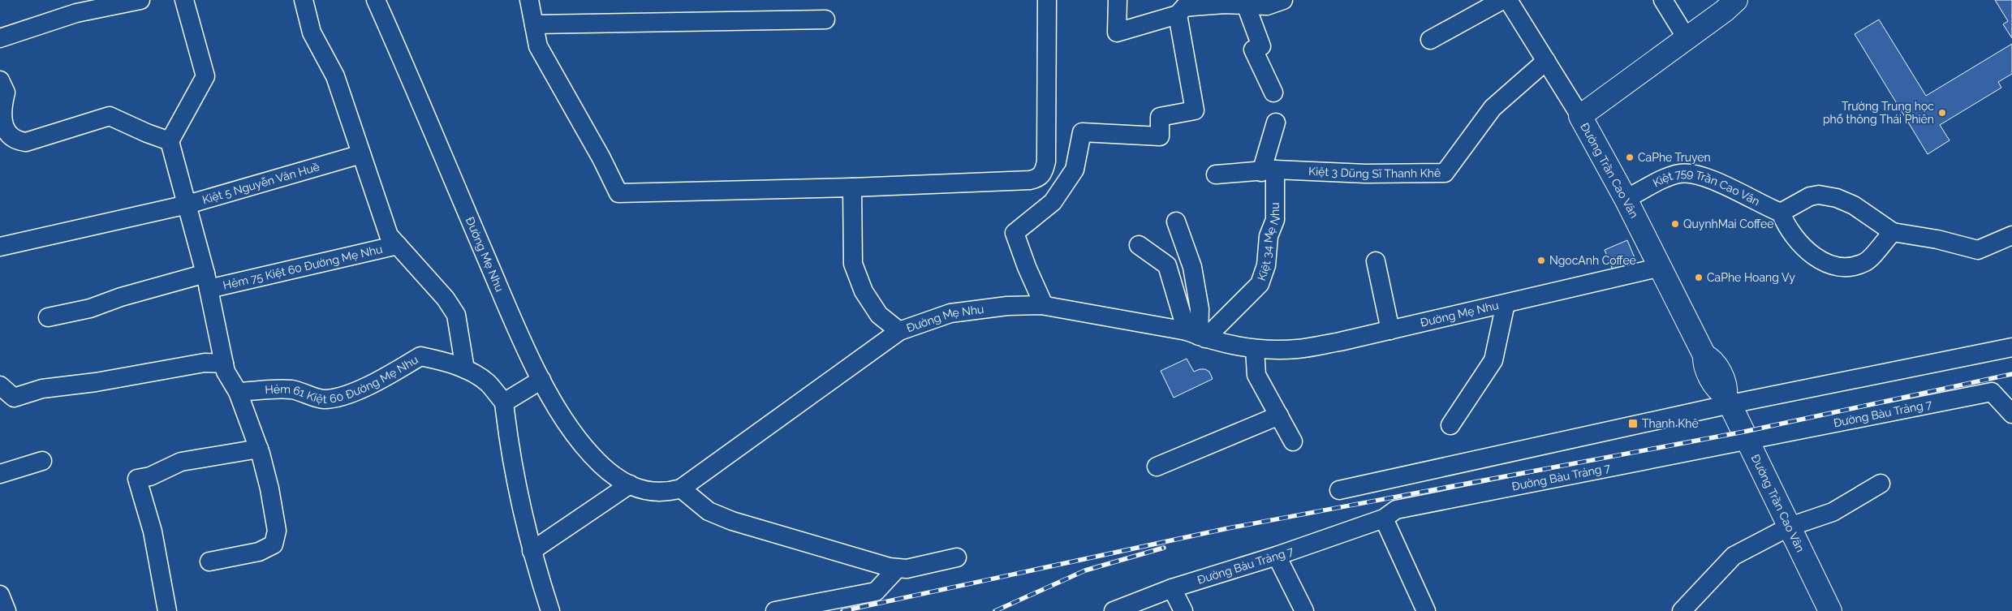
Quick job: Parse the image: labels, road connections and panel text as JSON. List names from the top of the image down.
{
  "streets": {
    "main road": ["Đường Trần Cao Vân"],
    "street": [
      "Kiệt 3 Dũng Sĩ Thanh Khê",
      "Kiệt 5 Nguyễn Văn Huề",
      "Kiệt 759 Trần Cao Vân",
      "Kiệt 34 Mẹ Nhu",
      "Đường Mẹ Nhu",
      "Hẻm 75 Kiệt 60 Đường Mẹ Nhu",
      "Hẻm 61 Kiệt 60 Đường Mẹ Nhu",
      "Đường Bàu Trảng 7"
    ]
  },
  "crossings": [
    ["Đường Trần Cao Vân", "Kiệt 759 Trần Cao Vân"],
    ["Đường Trần Cao Vân", "Đường Mẹ Nhu"],
    ["Đường Trần Cao Vân", "Đường Bàu Trảng 7"],
    ["Kiệt 3 Dũng Sĩ Thanh Khê", "Kiệt 34 Mẹ Nhu"],
    ["Kiệt 34 Mẹ Nhu", "Đường Mẹ Nhu"]
  ],
  "places": {
    "other": [
      "Trường Trung học phổ thông Thái Phiên",
      "CaPhe Truyen",
      "QuynhMai Coffee",
      "NgocAnh Coffee",
      "CaPhe Hoang Vy"
    ],
    "transit": ["Thanh Khê"]
  }
}
